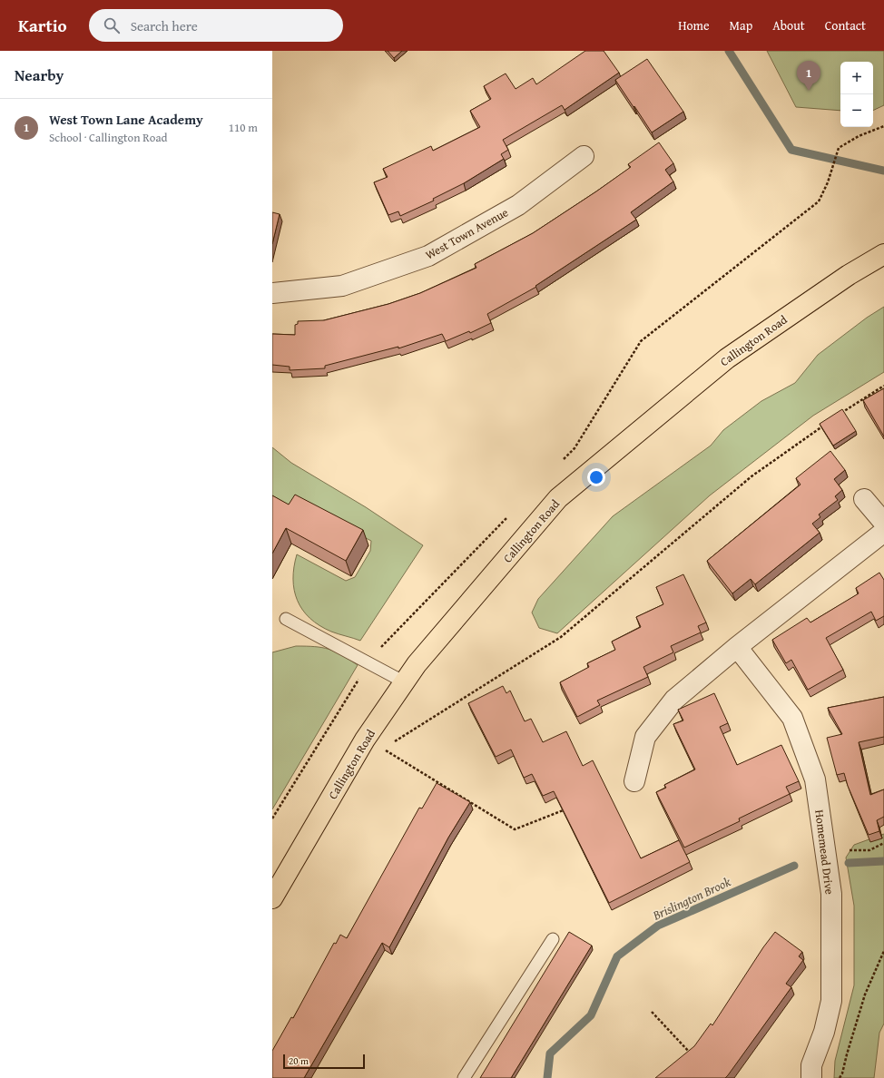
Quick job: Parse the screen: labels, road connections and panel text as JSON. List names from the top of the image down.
{
  "streets": {
    "main road": ["Callington Road"],
    "street": ["West Town Avenue", "Homemead Drive"]
  },
  "water": ["Brislington Brook"],
  "scale_bar": "20 m",
  "page": {
    "header": "Kartio",
    "search": "Search here",
    "nav": [
      "Home",
      "Map",
      "About",
      "Contact"
    ],
    "heading": "Nearby",
    "pins": "1",
    "map_buttons": ["+", "−"],
    "list": [
      {
        "mark": "1",
        "name": "West Town Lane Academy",
        "note": "School · Callington Road",
        "value": "110 m"
      }
    ],
    "scale": "20 m"
  }
}
